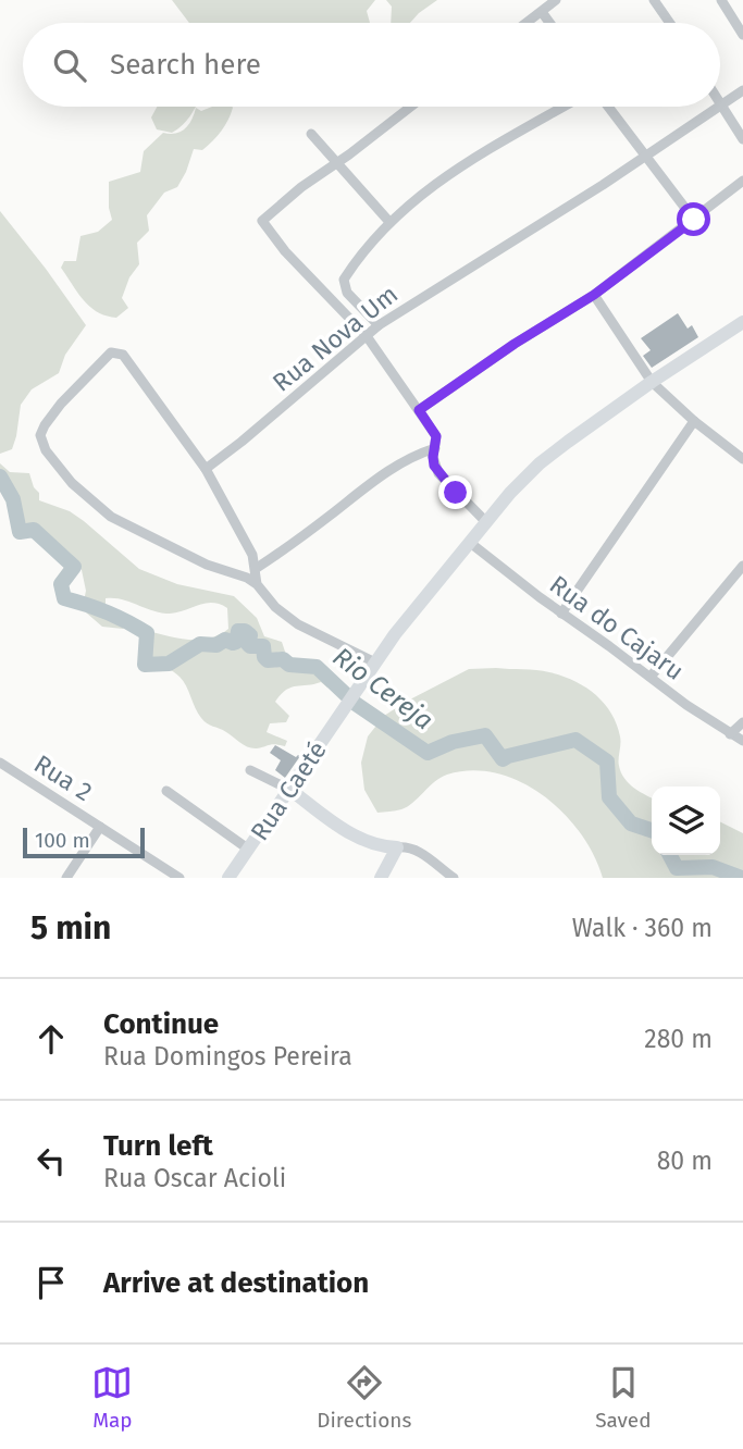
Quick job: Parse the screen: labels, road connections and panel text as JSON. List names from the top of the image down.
{
  "streets": {
    "street": [
      "Rua Nova Um",
      "Rua do Cajaru",
      "Rua 2",
      "Rua Caeté"
    ]
  },
  "crossings": [
    ["Rua do Cajaru", "Rua Caeté"]
  ],
  "water": ["Rio Cereja"],
  "scale_bar": "100 m",
  "page": {
    "search": "Search here",
    "scale": "100 m",
    "heading": ["5 min", "Walk · 360 m"],
    "list": [
      ["Continue", "Rua Domingos Pereira", "280 m"],
      ["Turn left", "Rua Oscar Acioli", "80 m"],
      "Arrive at destination"
    ],
    "nav": ["Map", "Directions", "Saved"]
  }
}
